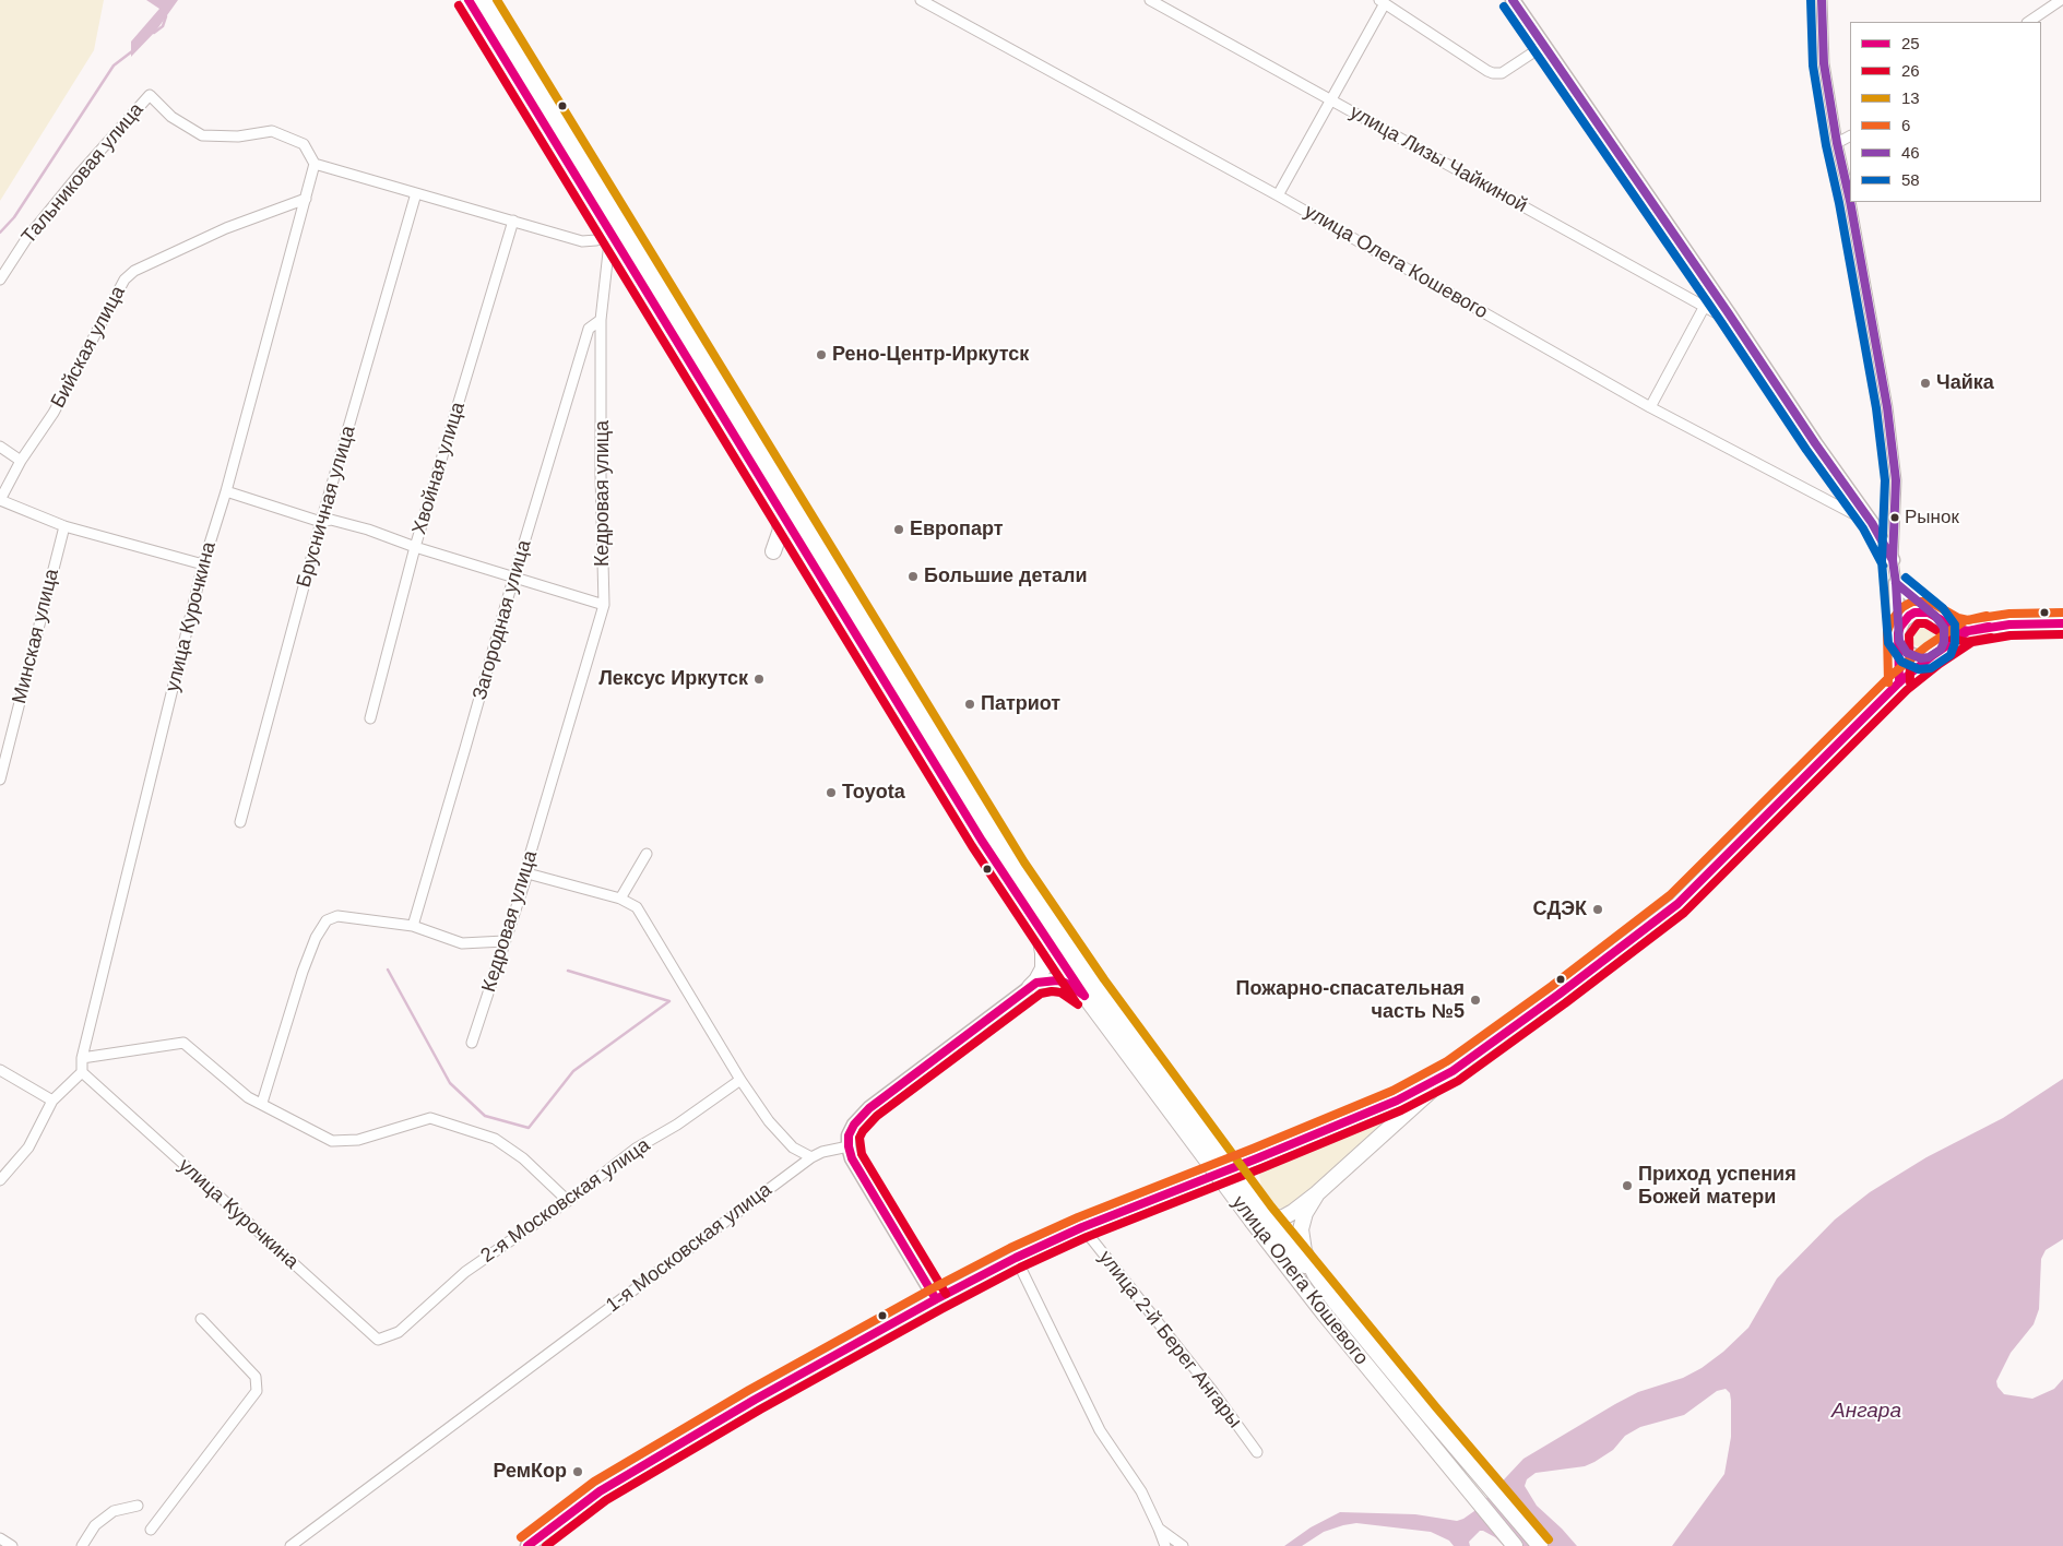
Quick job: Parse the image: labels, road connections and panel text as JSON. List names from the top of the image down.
{
  "streets": {
    "main road": ["улица Олега Кошевого"],
    "street": [
      "улица Лизы Чайкиной",
      "Тальниковая улица",
      "Бийская улица",
      "Хвойная улица",
      "Кедровая улица",
      "Брусничная улица",
      "улица Курочкина",
      "Загородная улица",
      "Минская улица",
      "2-я Московская улица",
      "1-я Московская улица",
      "улица 2-й Берег Ангары"
    ]
  },
  "crossings": [
    ["Тальниковая улица", "улица Курочкина"],
    ["улица Олега Кошевого", "Кедровая улица"],
    ["Бийская улица", "улица Курочкина"],
    ["Кедровая улица", "Загородная улица"],
    ["улица Курочкина", "2-я Московская улица"]
  ],
  "water": ["Ангара"],
  "places": [
    "Рено-Центр-Иркутск",
    "Чайка",
    "Рынок",
    "Европарт",
    "Большие детали",
    "Лексус Иркутск",
    "Патриот",
    "Toyota",
    "СДЭК",
    "Пожарно-спасательная часть №5",
    "Приход успения Божей матери",
    "РемКор"
  ],
  "lines": [
    "transit line 25",
    "transit line 13",
    "transit line 46",
    "transit line 58",
    "transit line 26",
    "transit line 6"
  ],
  "legend": [
    "25",
    "26",
    "13",
    "6",
    "46",
    "58"
  ]
}
